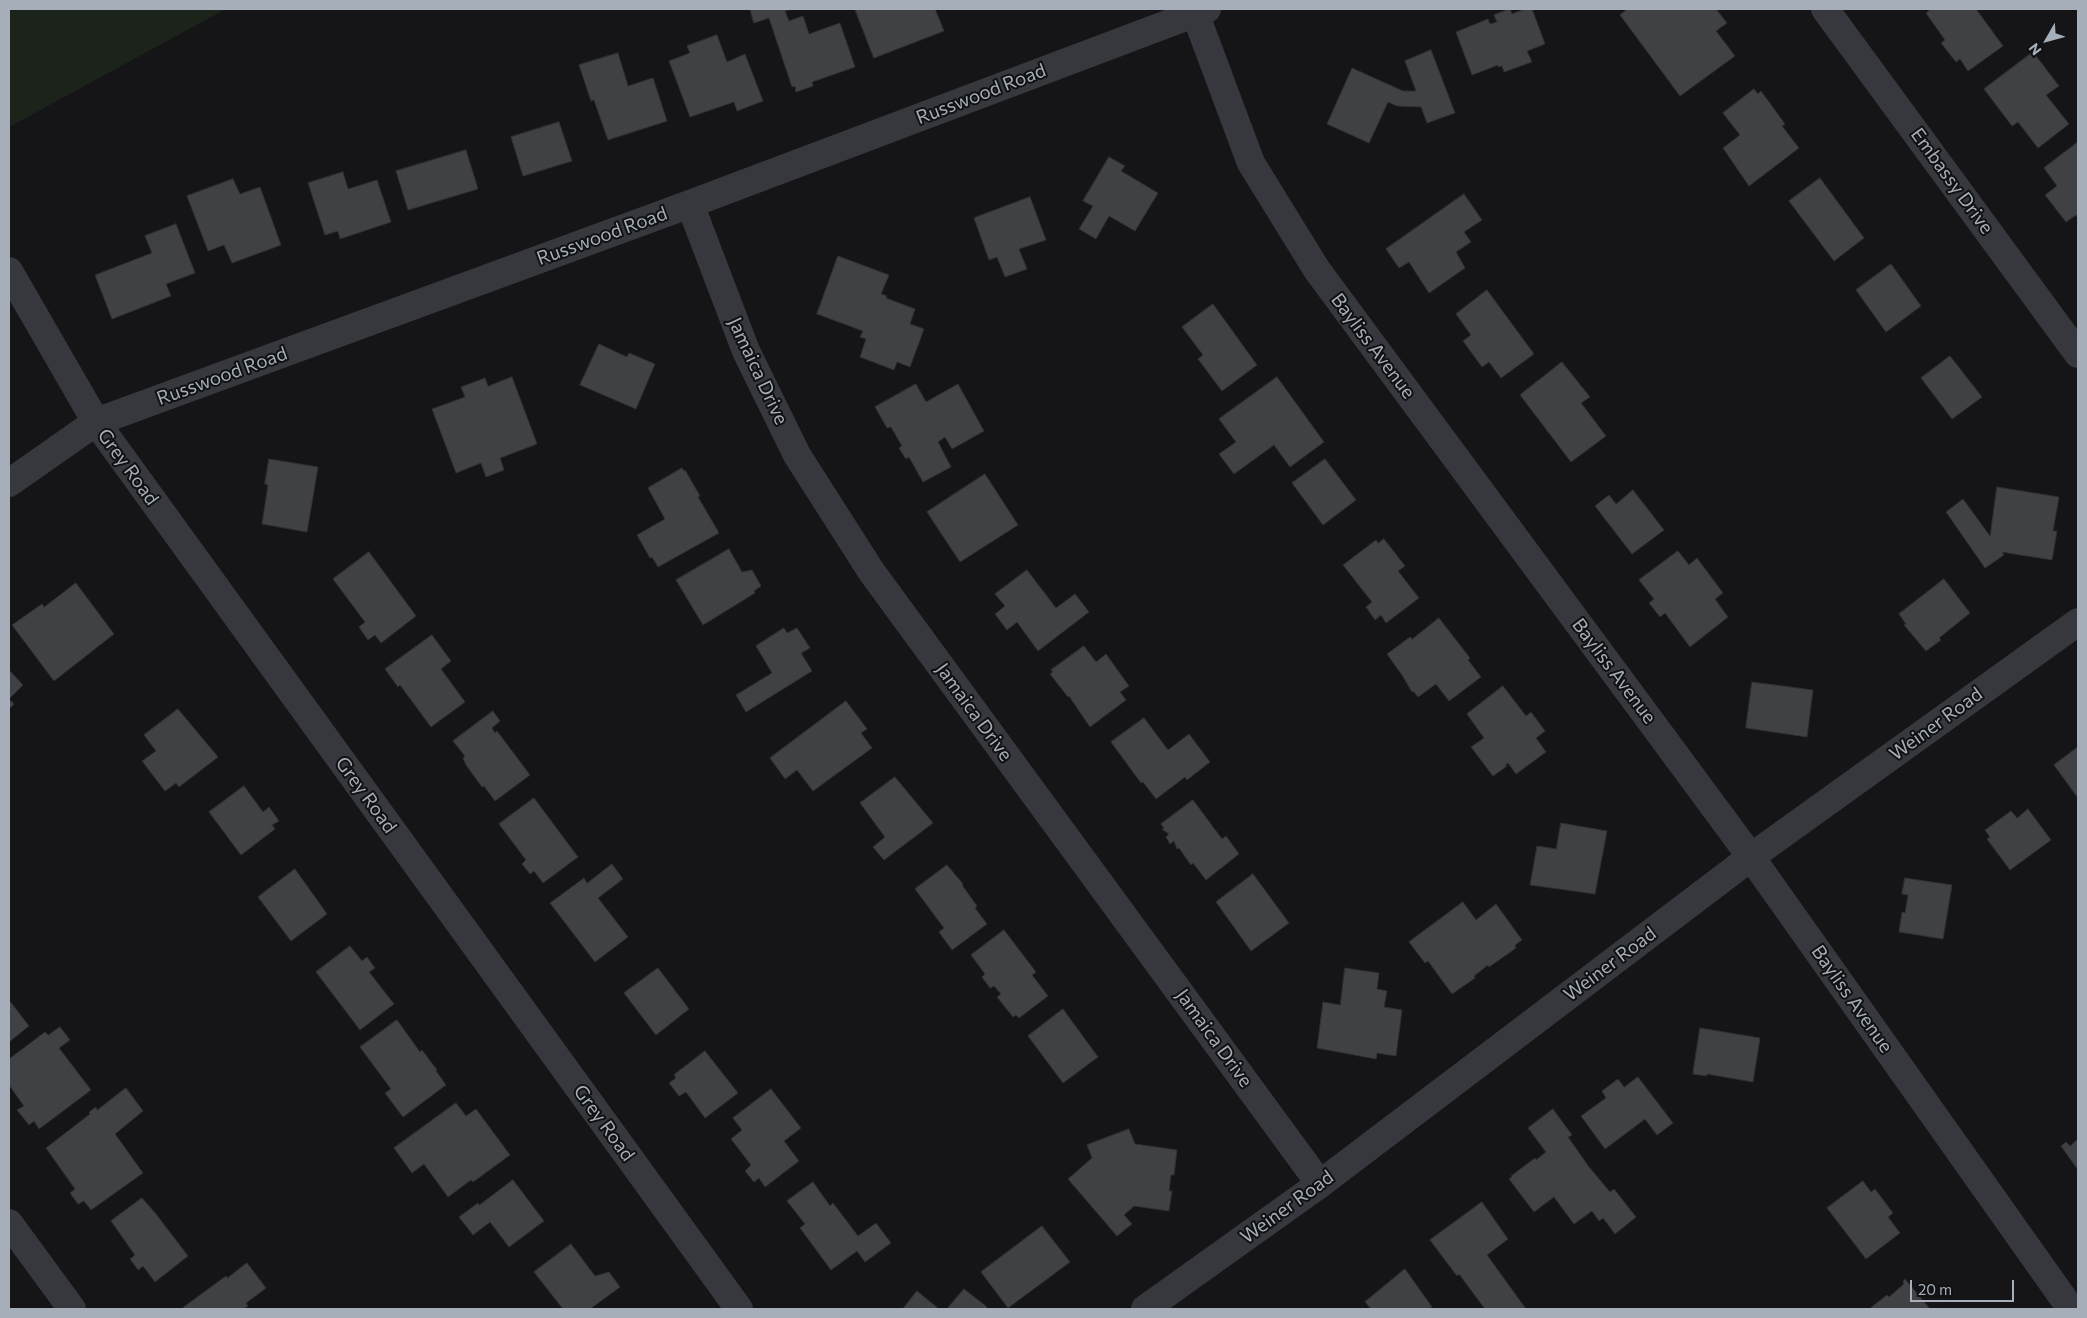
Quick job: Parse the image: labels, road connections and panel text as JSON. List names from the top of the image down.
{
  "streets": {
    "street": [
      "Russwood Road",
      "Embassy Drive",
      "Bayliss Avenue",
      "Jamaica Drive",
      "Grey Road",
      "Weiner Road"
    ]
  },
  "crossings": [
    ["Russwood Road", "Bayliss Avenue"],
    ["Russwood Road", "Jamaica Drive"],
    ["Russwood Road", "Grey Road"],
    ["Bayliss Avenue", "Weiner Road"],
    ["Jamaica Drive", "Weiner Road"]
  ],
  "scale_bar": "20 m",
  "north": "bottom left"
}
